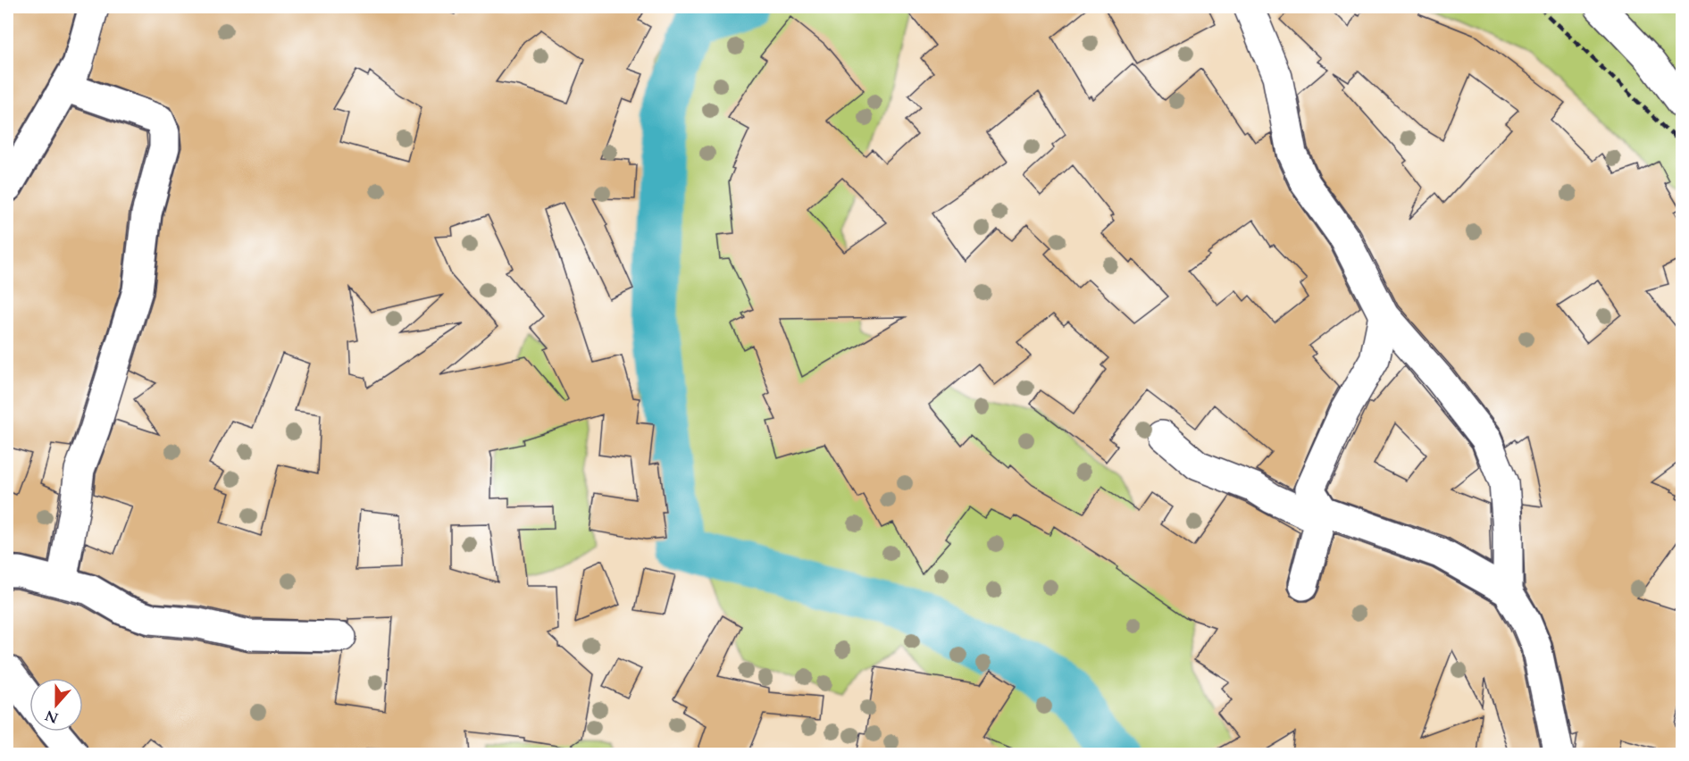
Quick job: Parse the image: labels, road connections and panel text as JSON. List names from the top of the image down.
{
  "north": "bottom"
}
